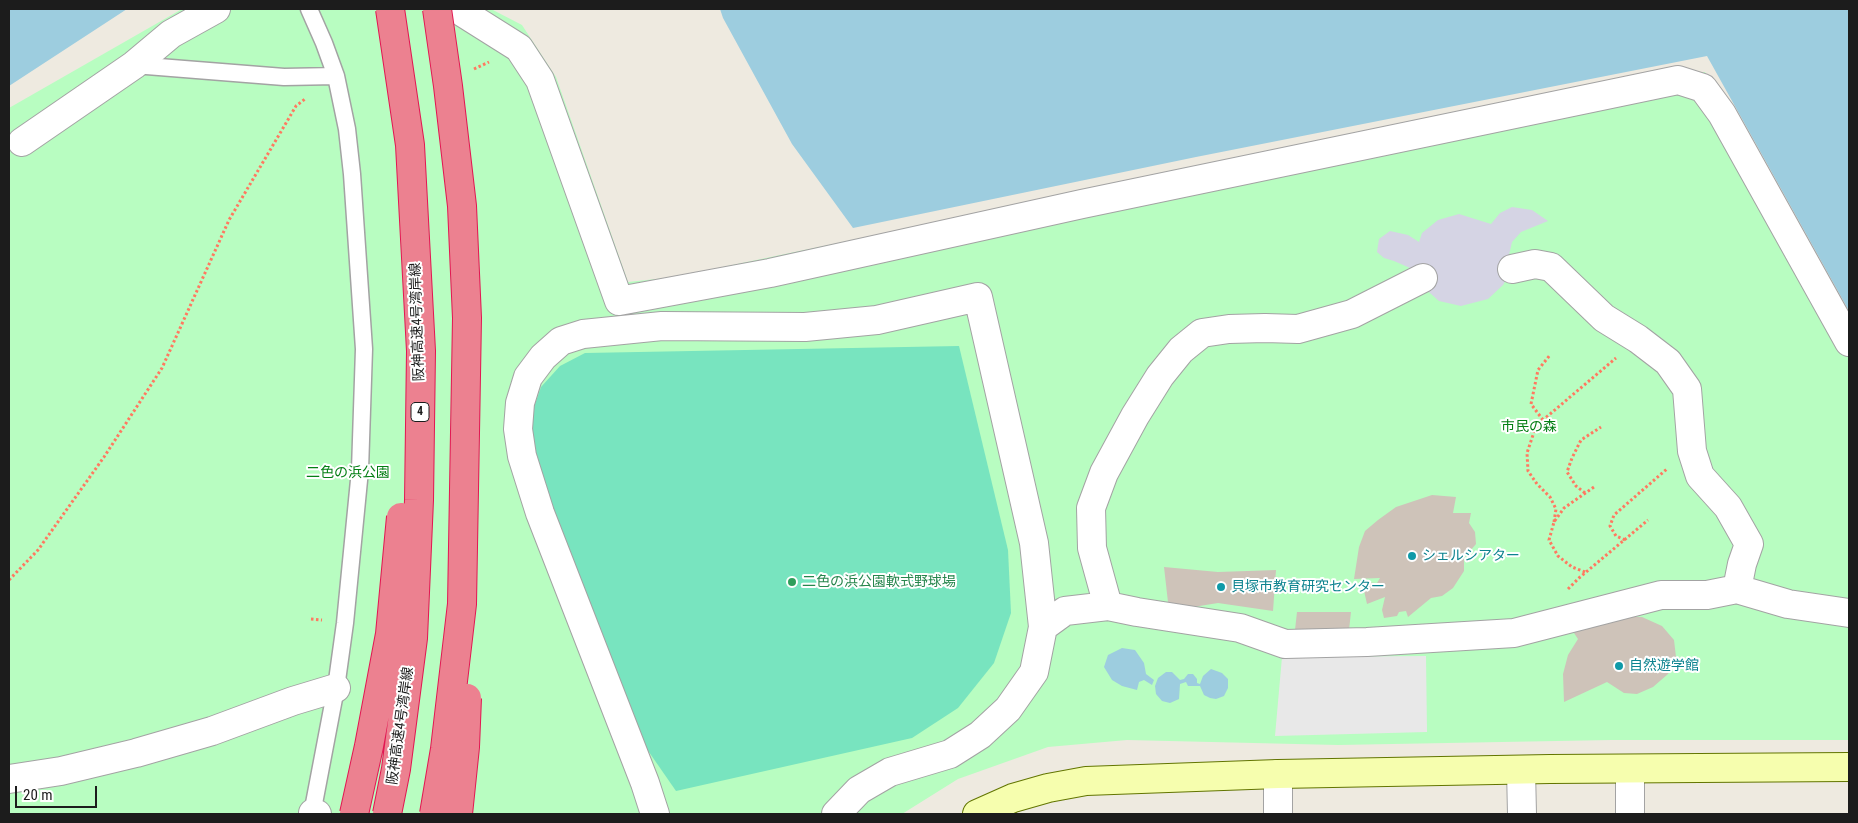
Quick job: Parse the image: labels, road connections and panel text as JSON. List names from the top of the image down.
{
  "streets": {
    "highway": ["阪神高速4号湾岸線", "4"]
  },
  "parks": ["市民の森", "二色の浜公園"],
  "places": [
    "シェルシアター",
    "二色の浜公園軟式野球場",
    "貝塚市教育研究センター",
    "自然遊学館"
  ],
  "scale_bar": "20 m"
}
